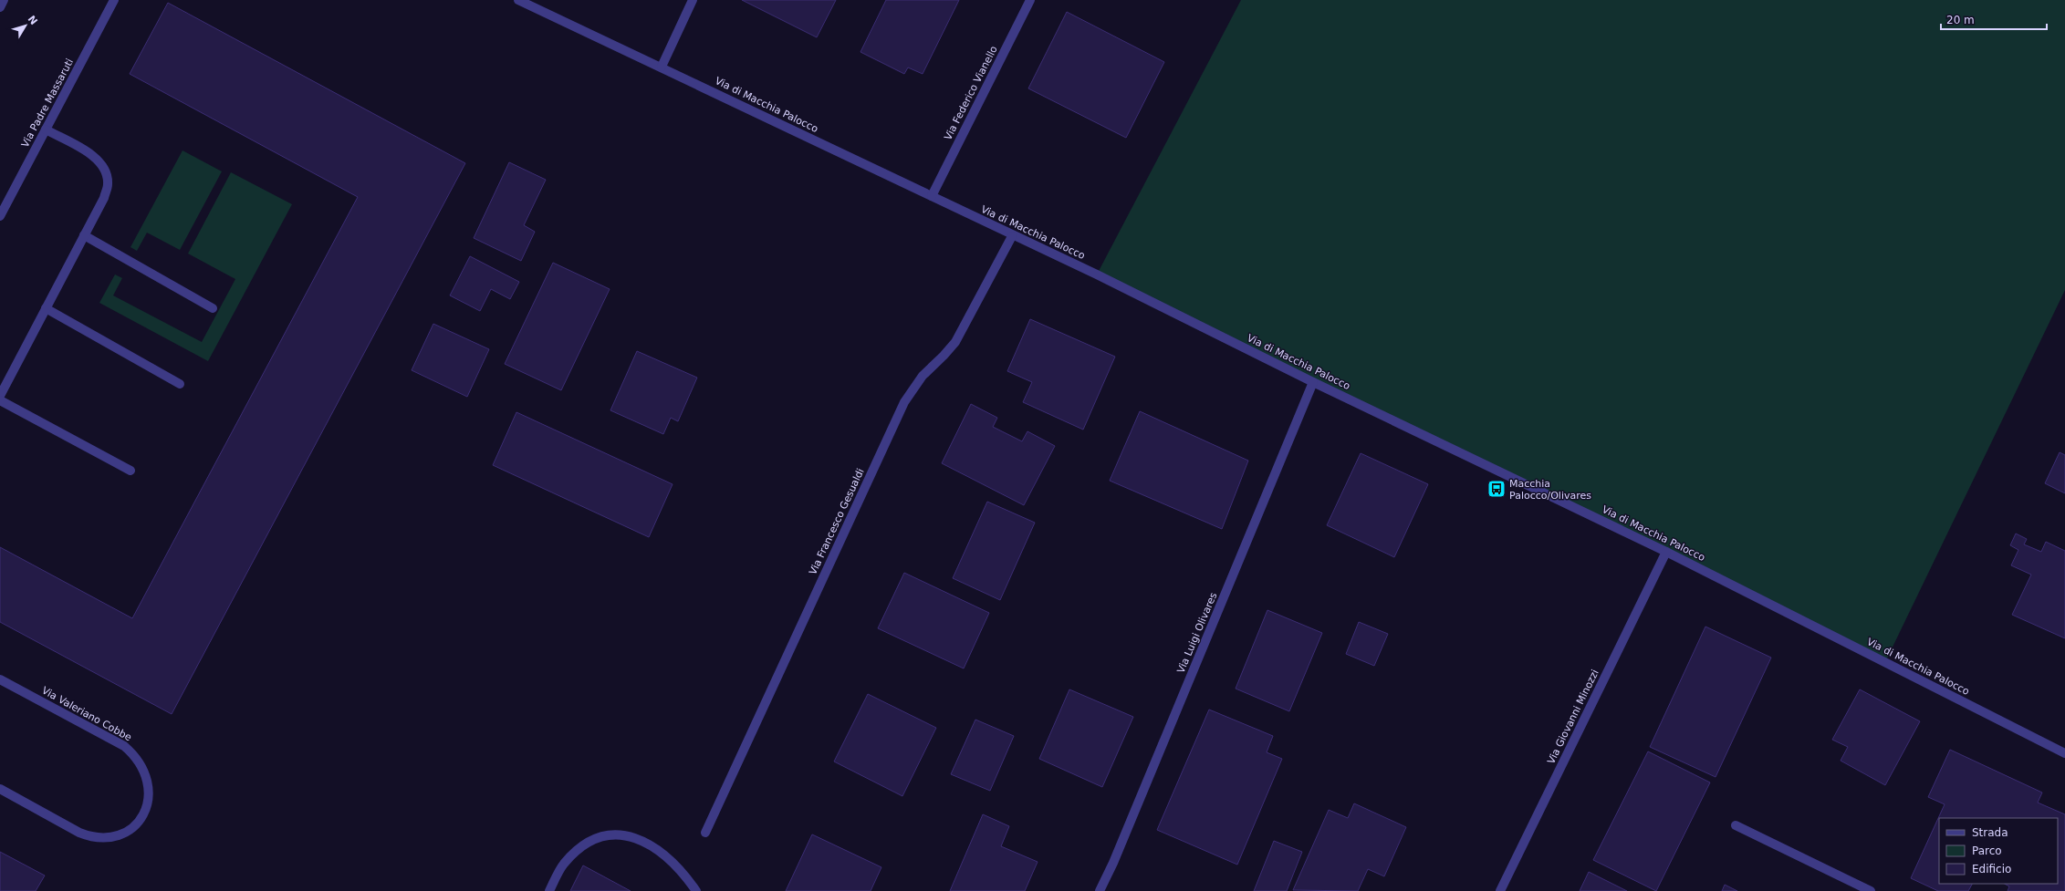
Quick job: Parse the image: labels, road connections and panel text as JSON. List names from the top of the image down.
{
  "streets": {
    "street": [
      "Via Federico Vianello",
      "Via Padre Massaruti",
      "Via di Macchia Palocco",
      "Via Francesco Gesualdi",
      "Via Luigi Olivares",
      "Via Valeriano Cobbe",
      "Via Giovanni Minozzi"
    ]
  },
  "crossings": [
    ["Via Federico Vianello", "Via di Macchia Palocco"],
    ["Via di Macchia Palocco", "Via Francesco Gesualdi"],
    ["Via di Macchia Palocco", "Via Luigi Olivares"],
    ["Via di Macchia Palocco", "Via Giovanni Minozzi"]
  ],
  "places": {
    "bus stop": ["Macchia Palocco/Olivares"]
  },
  "legend": ["Strada", "Parco", "Edificio"],
  "scale_bar": "20 m",
  "north": "top right"
}
